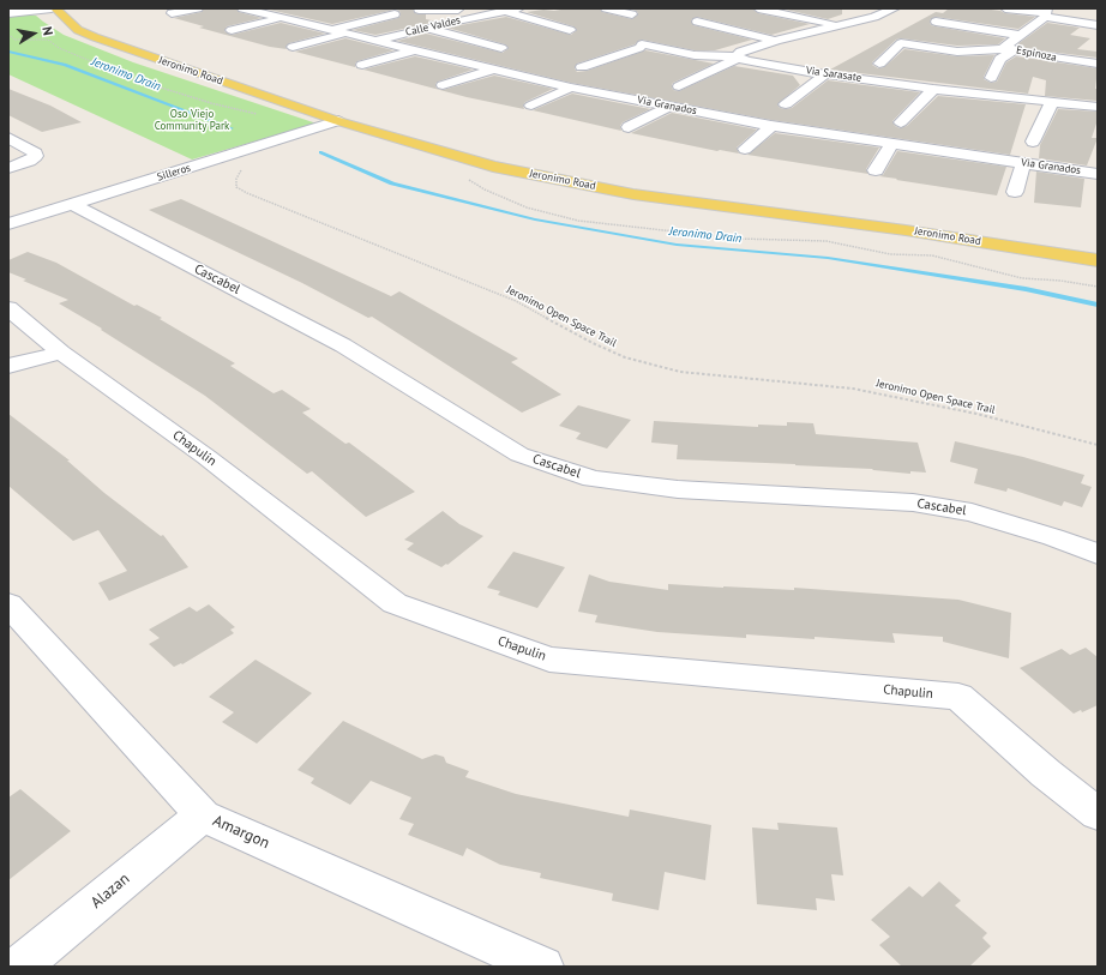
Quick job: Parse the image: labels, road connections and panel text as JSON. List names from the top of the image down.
{
  "streets": {
    "main road": ["Jeronimo Road"],
    "street": [
      "Calle Valdes",
      "Espinoza",
      "Via Sarasate",
      "Via Granados",
      "Silleros",
      "Cascabel",
      "Chapulin",
      "Amargon",
      "Alazan"
    ],
    "path": ["Jeronimo Open Space Trail"]
  },
  "crossings": [
    ["Calle Valdes", "Via Granados"],
    ["Jeronimo Road", "Silleros"],
    ["Silleros", "Cascabel"],
    ["Amargon", "Alazan"]
  ],
  "water": ["Jeronimo Drain"],
  "parks": ["Oso Viejo Community Park"],
  "north": "right"
}
